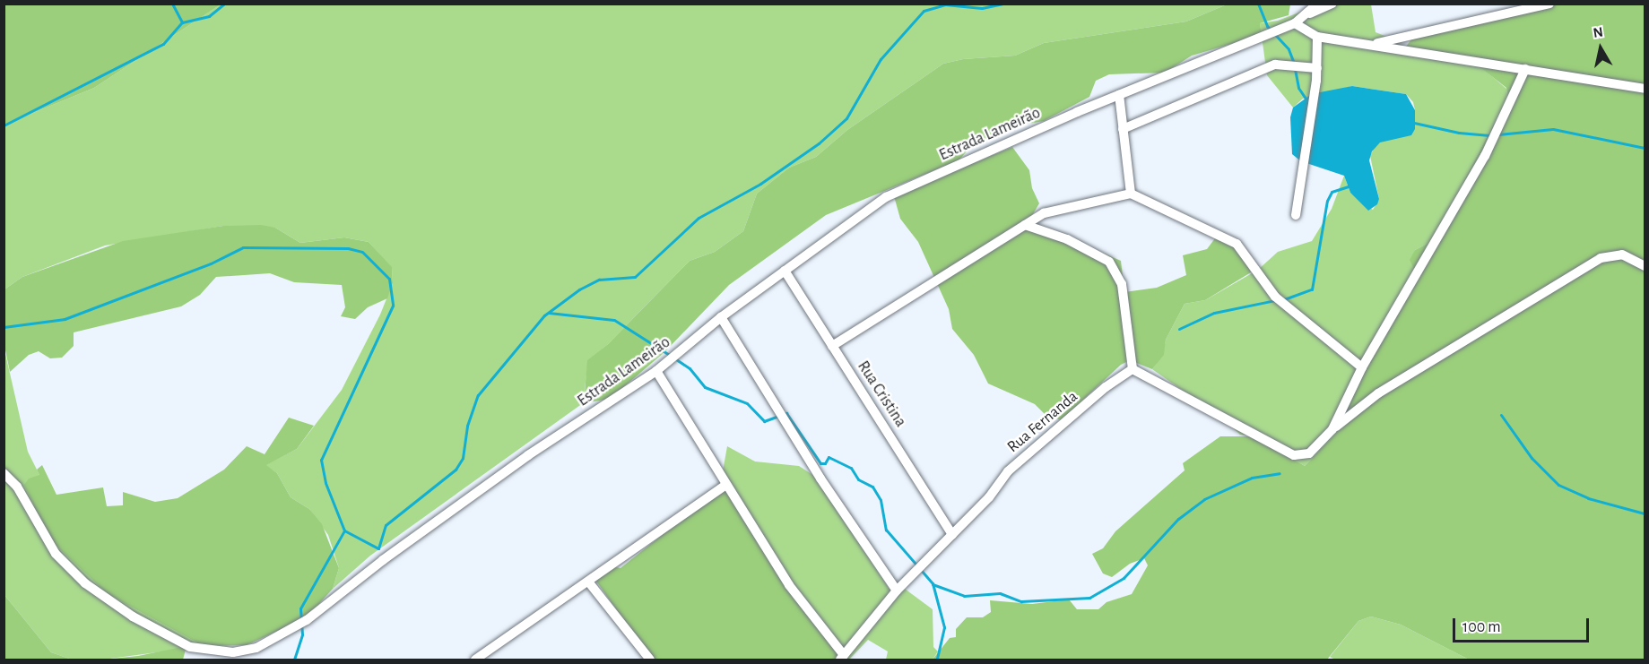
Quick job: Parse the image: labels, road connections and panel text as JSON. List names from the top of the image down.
{
  "streets": {
    "street": ["Estrada Lameirão", "Rua Cristina", "Rua Fernanda"]
  },
  "crossings": [
    ["Estrada Lameirão", "Rua Cristina"],
    ["Rua Cristina", "Rua Fernanda"]
  ],
  "scale_bar": "100 m",
  "north": "top"
}
